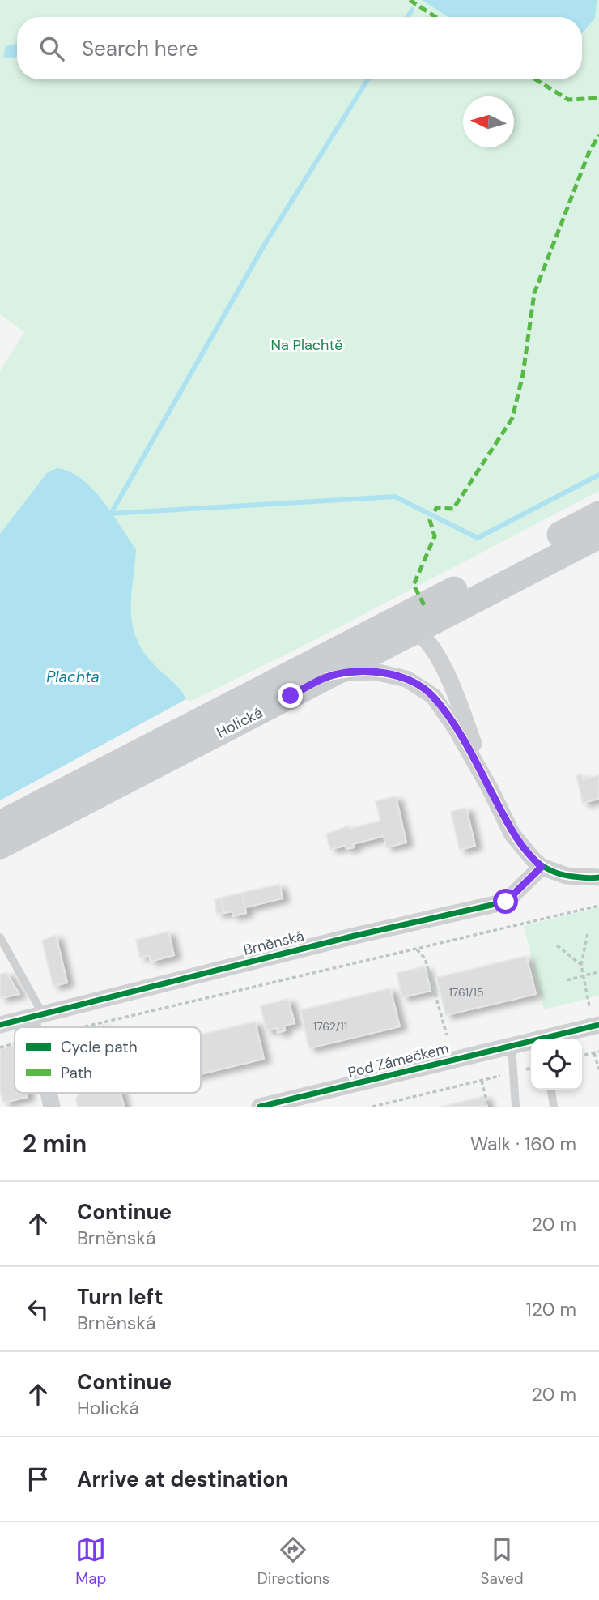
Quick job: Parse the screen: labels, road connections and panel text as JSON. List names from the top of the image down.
{
  "streets": {
    "main road": ["Holická"],
    "street": ["Brněnská", "Pod Zámečkem"]
  },
  "water": ["Plachta"],
  "parks": ["Na Plachtě"],
  "house_numbers": ["1761/15", "1762/11"],
  "legend": ["Cycle path", "Path"],
  "north": "left",
  "page": {
    "search": "Search here",
    "heading": ["2 min", "Walk · 160 m"],
    "list": [
      ["Continue", "Brněnská", "20 m"],
      ["Turn left", "Brněnská", "120 m"],
      ["Continue", "Holická", "20 m"],
      "Arrive at destination"
    ],
    "nav": ["Map", "Directions", "Saved"]
  }
}
